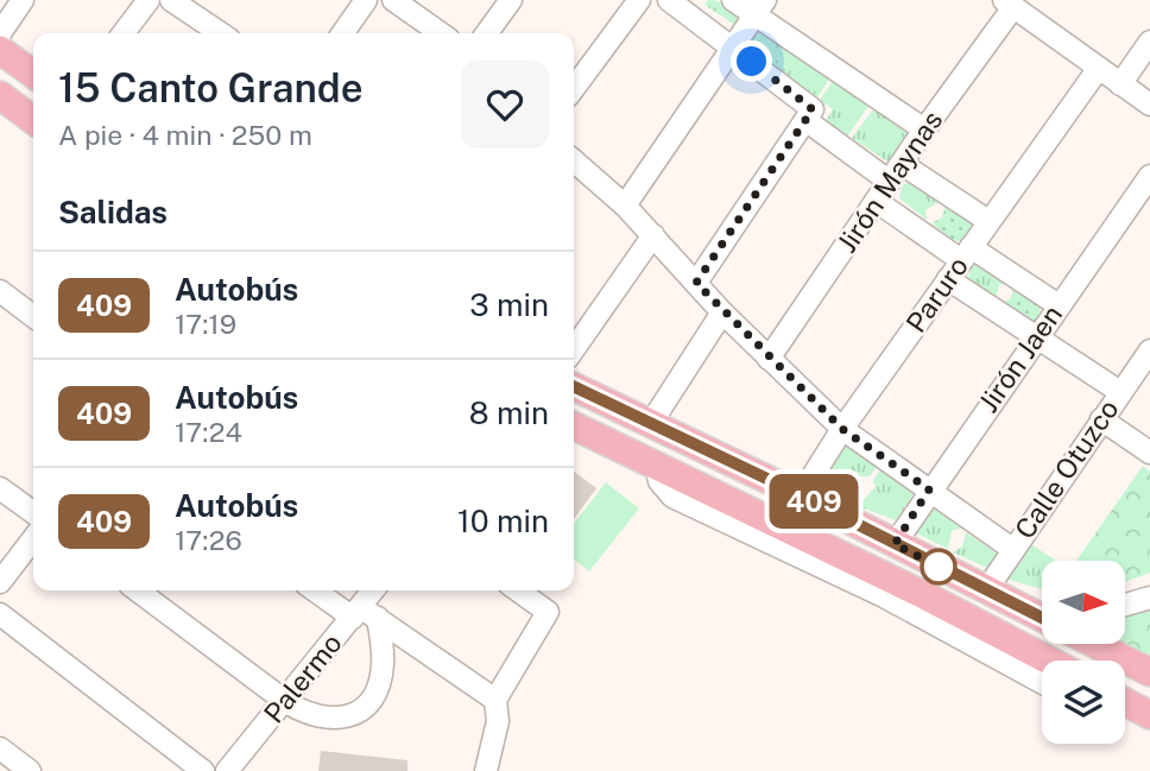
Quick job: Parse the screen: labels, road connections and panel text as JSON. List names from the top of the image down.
{
  "streets": {
    "street": [
      "Jirón Maynas",
      "Paruro",
      "Jirón Jaen",
      "Calle Otuzco",
      "Palermo"
    ]
  },
  "lines": ["bus line 409"],
  "north": "right",
  "page": {
    "on_map": "409",
    "heading": [
      ["15 Canto Grande", "A pie · 4 min · 250 m"],
      "Salidas"
    ],
    "list": [
      {
        "mark": "409",
        "name": "Autobús",
        "note": "17:19",
        "value": "3 min"
      },
      {
        "mark": "409",
        "name": "Autobús",
        "note": "17:24",
        "value": "8 min"
      },
      {
        "mark": "409",
        "name": "Autobús",
        "note": "17:26",
        "value": "10 min"
      }
    ]
  }
}
